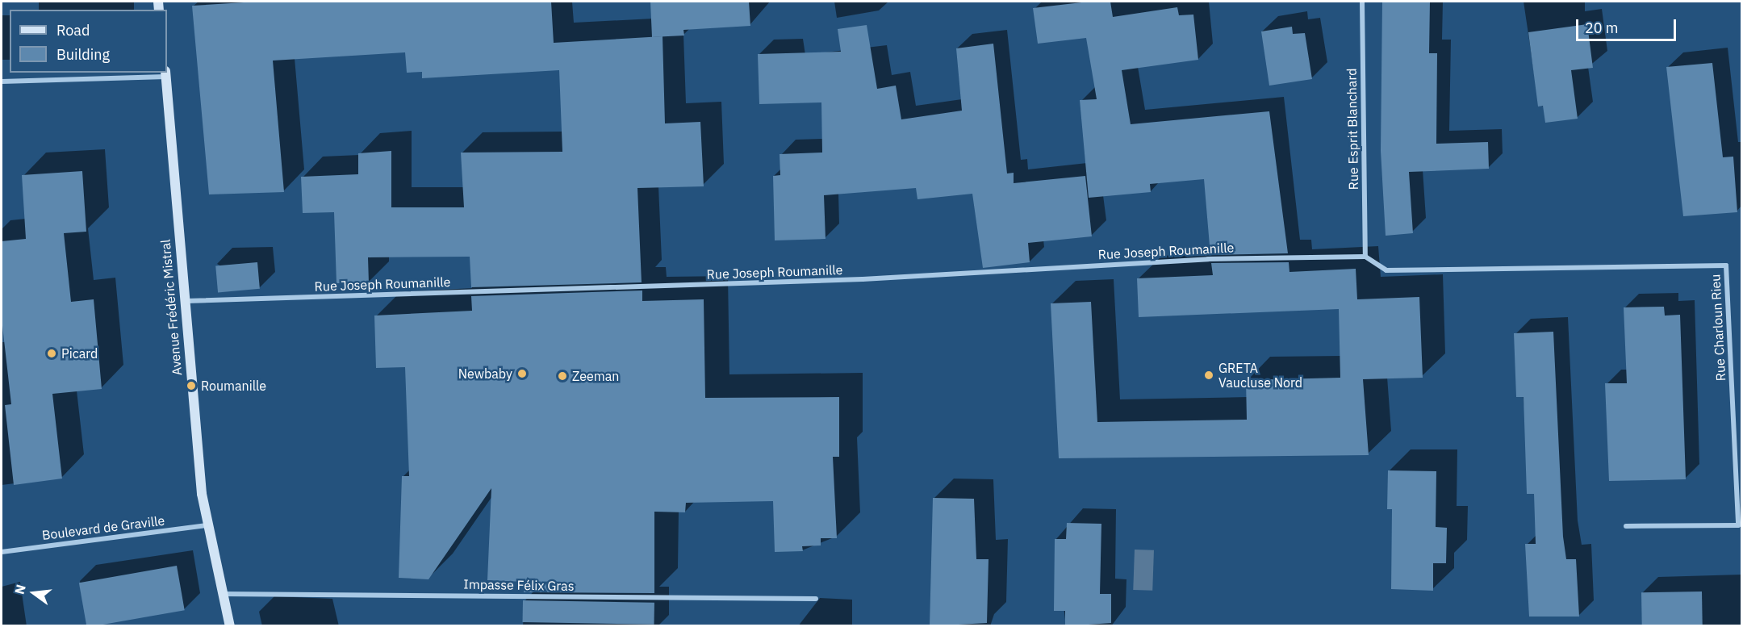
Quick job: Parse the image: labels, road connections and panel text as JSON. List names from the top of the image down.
{
  "streets": {
    "main road": ["Avenue Frédéric Mistral"],
    "street": [
      "Rue Esprit Blanchard",
      "Rue Joseph Roumanille",
      "Rue Charloun Rieu",
      "Boulevard de Graville",
      "Impasse Félix Gras"
    ]
  },
  "crossings": [
    ["Rue Esprit Blanchard", "Rue Joseph Roumanille"],
    ["Rue Esprit Blanchard", "Rue Charloun Rieu"],
    ["Rue Joseph Roumanille", "Avenue Frédéric Mistral"],
    ["Rue Joseph Roumanille", "Rue Charloun Rieu"],
    ["Avenue Frédéric Mistral", "Boulevard de Graville"],
    ["Avenue Frédéric Mistral", "Impasse Félix Gras"]
  ],
  "places": [
    "Picard",
    "Newbaby",
    "GRETA Vaucluse Nord",
    "Zeeman",
    "Roumanille"
  ],
  "legend": ["Road", "Building"],
  "scale_bar": "20 m",
  "north": "left"
}
